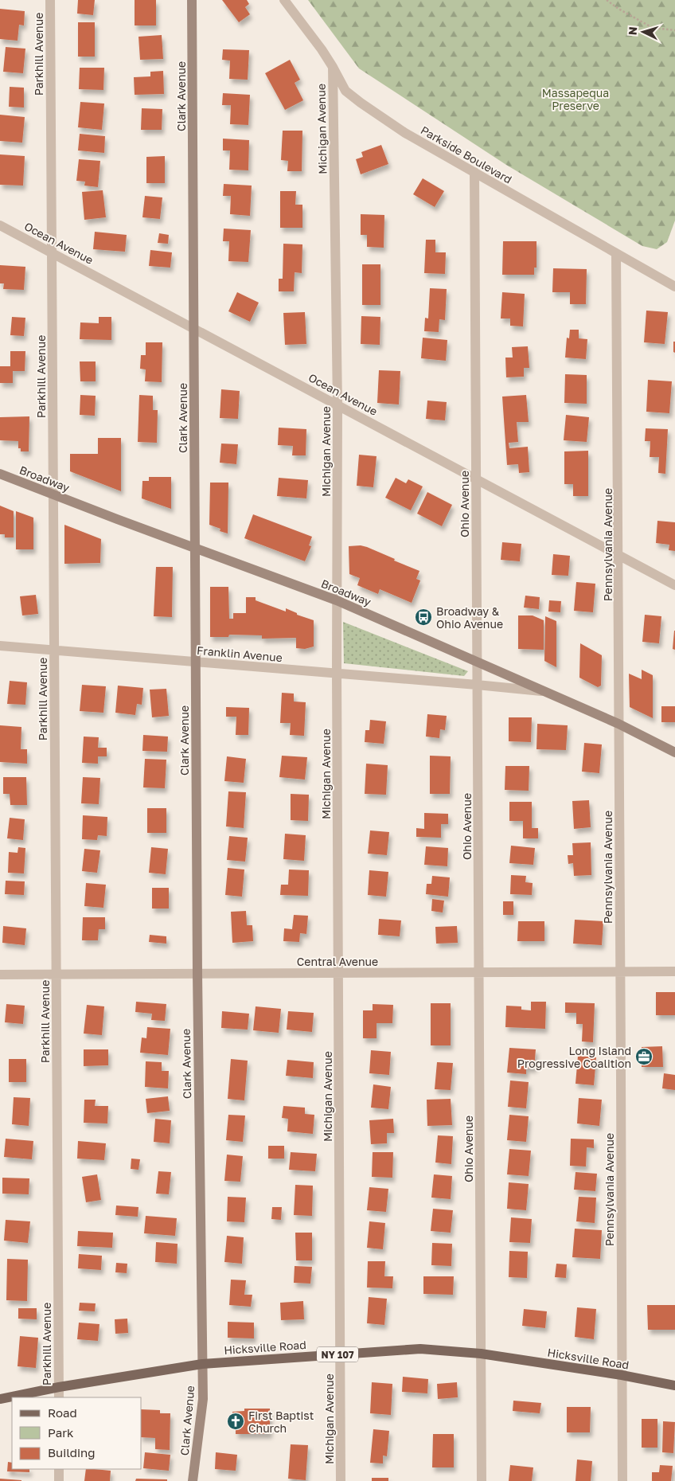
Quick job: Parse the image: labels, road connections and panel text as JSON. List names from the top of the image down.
{
  "streets": {
    "main road": ["Hicksville Road", "NY 107"],
    "street": [
      "Parkhill Avenue",
      "Clark Avenue",
      "Michigan Avenue",
      "Parkside Boulevard",
      "Ocean Avenue",
      "Broadway",
      "Ohio Avenue",
      "Pennsylvania Avenue",
      "Franklin Avenue",
      "Central Avenue"
    ]
  },
  "crossings": [
    ["Parkhill Avenue", "Ocean Avenue"],
    ["Parkhill Avenue", "Broadway"],
    ["Parkhill Avenue", "Franklin Avenue"],
    ["Parkhill Avenue", "Central Avenue"],
    ["Parkhill Avenue", "Hicksville Road"],
    ["Clark Avenue", "Ocean Avenue"],
    ["Clark Avenue", "Broadway"],
    ["Clark Avenue", "Franklin Avenue"],
    ["Clark Avenue", "Central Avenue"],
    ["Clark Avenue", "Hicksville Road"],
    ["Michigan Avenue", "Parkside Boulevard"],
    ["Michigan Avenue", "Ocean Avenue"],
    ["Michigan Avenue", "Broadway"],
    ["Michigan Avenue", "Franklin Avenue"],
    ["Michigan Avenue", "Central Avenue"],
    ["Michigan Avenue", "Hicksville Road"],
    ["Parkside Boulevard", "Ohio Avenue"],
    ["Parkside Boulevard", "Pennsylvania Avenue"],
    ["Ocean Avenue", "Ohio Avenue"],
    ["Ocean Avenue", "Pennsylvania Avenue"],
    ["Broadway", "Ohio Avenue"],
    ["Broadway", "Pennsylvania Avenue"],
    ["Broadway", "Franklin Avenue"],
    ["Ohio Avenue", "Franklin Avenue"],
    ["Ohio Avenue", "Central Avenue"],
    ["Ohio Avenue", "Hicksville Road"],
    ["Pennsylvania Avenue", "Central Avenue"],
    ["Pennsylvania Avenue", "Hicksville Road"]
  ],
  "parks": ["Massapequa Preserve"],
  "places": {
    "bus stop": ["Broadway & Ohio Avenue"],
    "office": ["Long Island Progressive Coalition"],
    "church": ["First Baptist Church"]
  },
  "legend": ["Road", "Park", "Building"],
  "north": "left"
}
